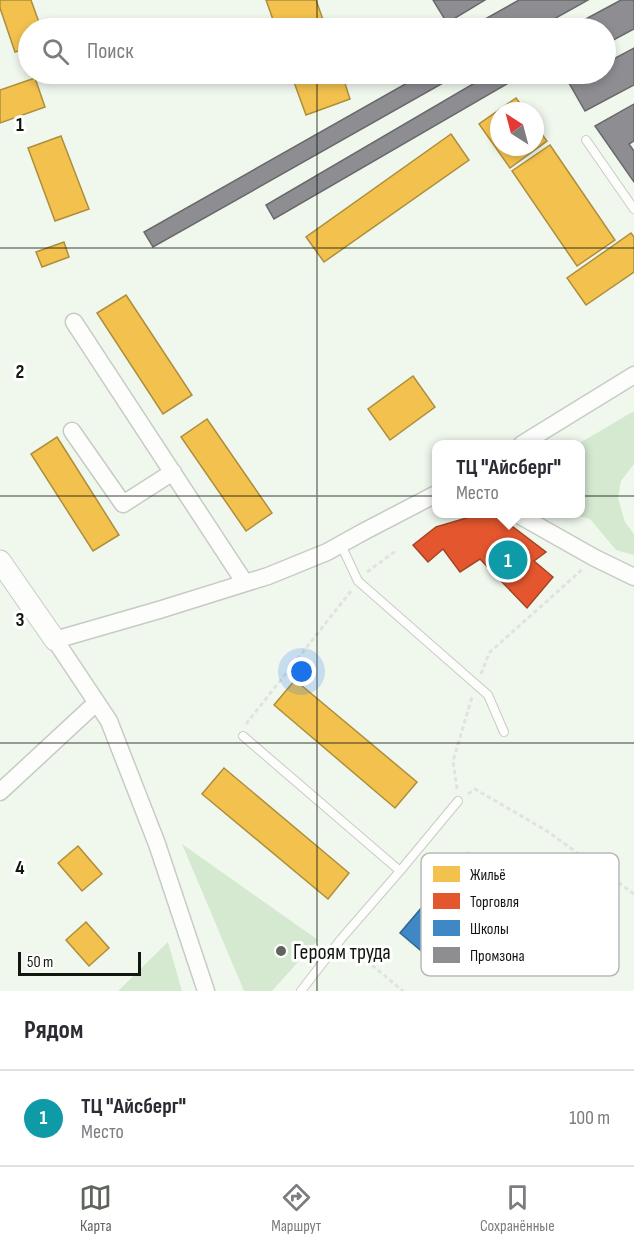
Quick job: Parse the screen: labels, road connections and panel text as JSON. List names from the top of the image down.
{
  "places": ["Героям труда"],
  "legend": [
    "Жильё",
    "Торговля",
    "Школы",
    "Промзона"
  ],
  "scale_bar": "50 m",
  "north": "top left",
  "page": {
    "search": "Поиск",
    "popup": ["ТЦ \"Айсберг\"", "Место"],
    "pins": "1",
    "scale": "50 m",
    "heading": "Рядом",
    "list": [
      {
        "mark": "1",
        "name": "ТЦ \"Айсберг\"",
        "note": "Место",
        "value": "100 m"
      }
    ],
    "nav": ["Карта", "Маршрут", "Сохранённые"]
  },
  "grid": {
    "rows": [
      "1",
      "2",
      "3",
      "4"
    ]
  }
}
